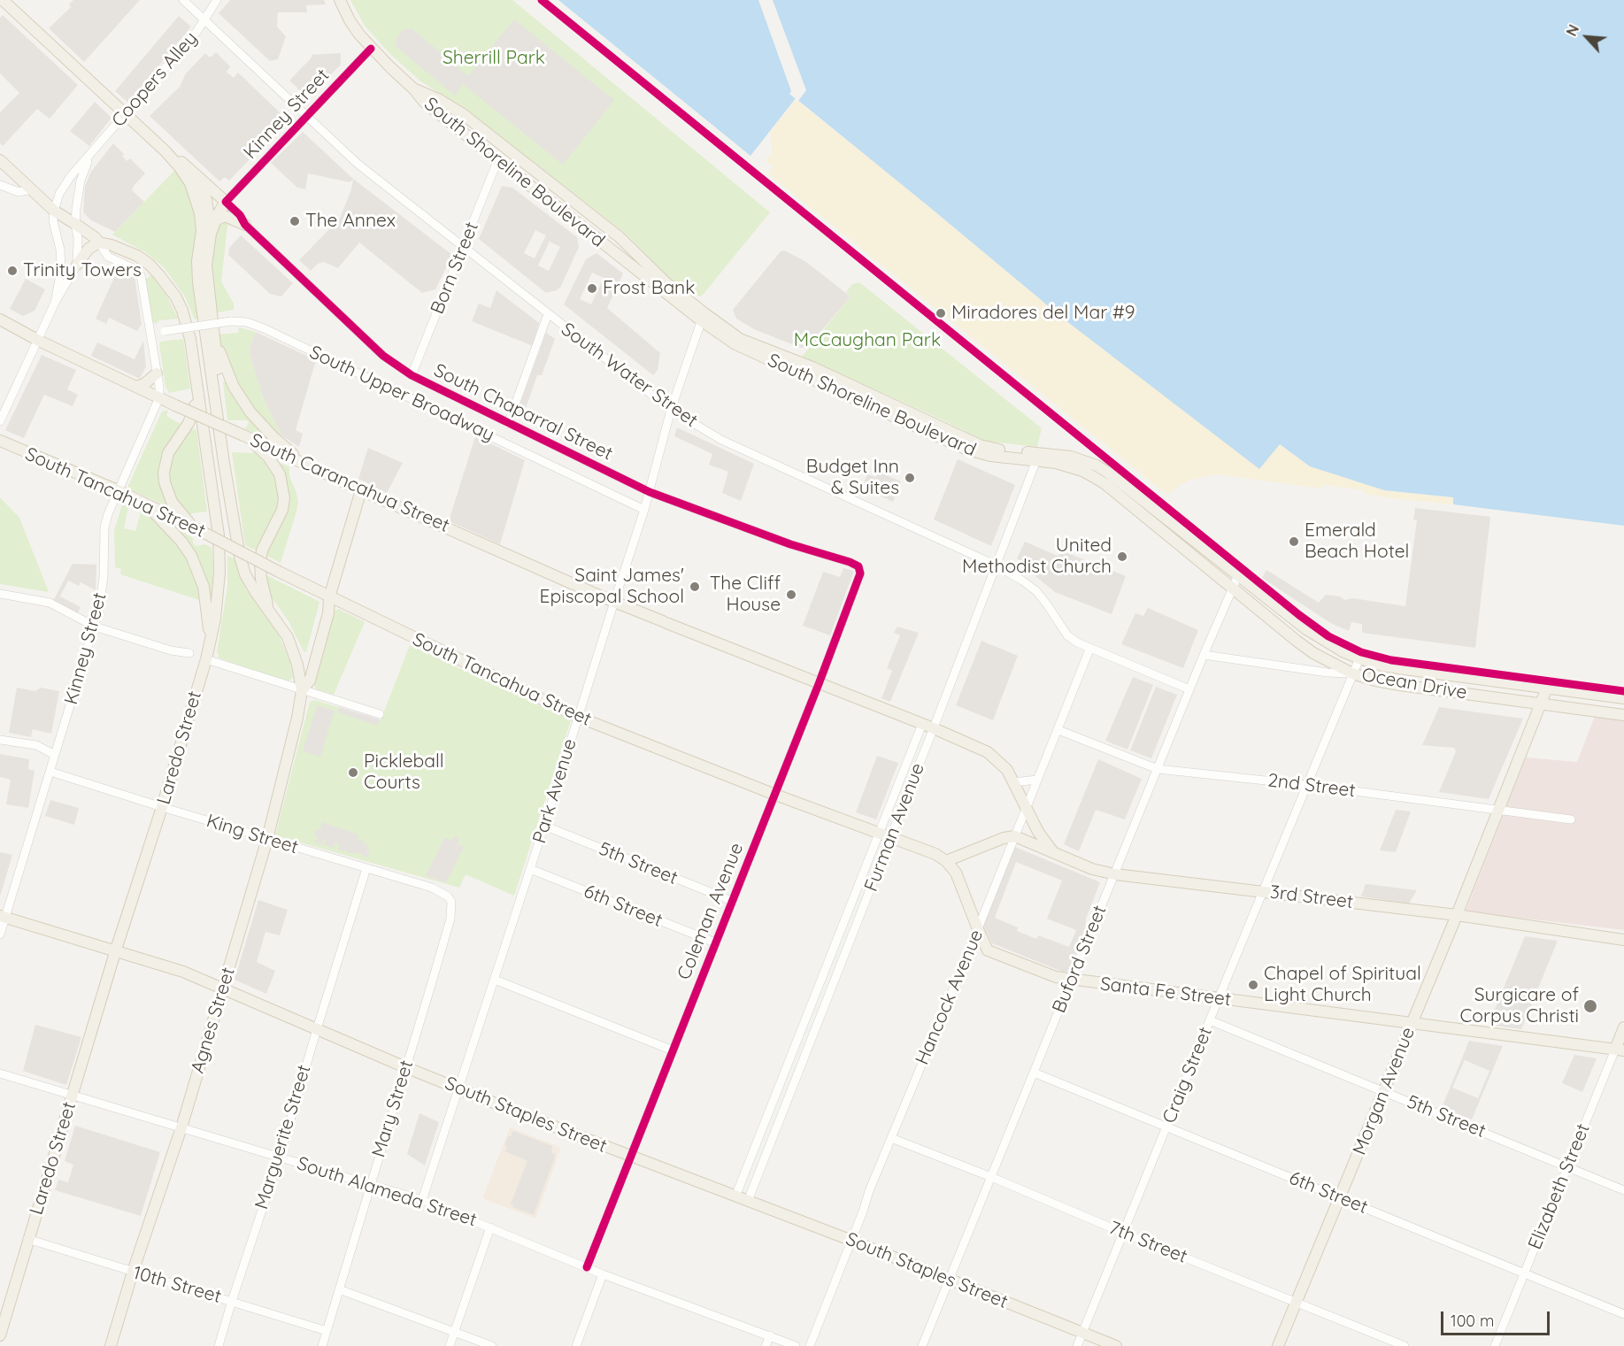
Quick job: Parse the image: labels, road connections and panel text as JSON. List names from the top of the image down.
{
  "streets": {
    "main road": [
      "South Shoreline Boulevard",
      "South Carancahua Street",
      "South Tancahua Street",
      "Ocean Drive",
      "Laredo Street",
      "3rd Street",
      "Santa Fe Street",
      "Agnes Street",
      "Morgan Avenue",
      "South Staples Street",
      "Elizabeth Street"
    ],
    "street": [
      "Coopers Alley",
      "Kinney Street",
      "Born Street",
      "South Water Street",
      "South Upper Broadway",
      "South Chaparral Street",
      "2nd Street",
      "Park Avenue",
      "Furman Avenue",
      "King Street",
      "5th Street",
      "6th Street",
      "Coleman Avenue",
      "Buford Street",
      "Hancock Avenue",
      "Craig Street",
      "Mary Street",
      "Marguerite Street",
      "South Alameda Street",
      "7th Street",
      "10th Street"
    ]
  },
  "crossings": [
    ["Coopers Alley", "South Water Street"],
    ["Coopers Alley", "South Carancahua Street"],
    ["Coopers Alley", "Laredo Street"],
    ["Kinney Street", "South Shoreline Boulevard"],
    ["Kinney Street", "South Water Street"],
    ["Kinney Street", "South Chaparral Street"],
    ["Kinney Street", "South Carancahua Street"],
    ["Kinney Street", "South Tancahua Street"],
    ["Kinney Street", "King Street"],
    ["Kinney Street", "South Staples Street"],
    ["South Shoreline Boulevard", "Born Street"],
    ["South Shoreline Boulevard", "Ocean Drive"],
    ["South Shoreline Boulevard", "Park Avenue"],
    ["South Shoreline Boulevard", "Furman Avenue"],
    ["South Shoreline Boulevard", "Buford Street"],
    ["South Shoreline Boulevard", "Craig Street"],
    ["Born Street", "South Water Street"],
    ["Born Street", "South Chaparral Street"],
    ["South Water Street", "Park Avenue"],
    ["South Water Street", "Furman Avenue"],
    ["South Water Street", "Buford Street"],
    ["South Water Street", "Hancock Avenue"],
    ["South Upper Broadway", "Park Avenue"],
    ["South Chaparral Street", "Park Avenue"],
    ["South Chaparral Street", "Coleman Avenue"],
    ["South Carancahua Street", "Park Avenue"],
    ["South Carancahua Street", "Furman Avenue"],
    ["South Carancahua Street", "Coleman Avenue"],
    ["South Carancahua Street", "Hancock Avenue"],
    ["South Tancahua Street", "Park Avenue"],
    ["South Tancahua Street", "Furman Avenue"],
    ["South Tancahua Street", "Coleman Avenue"],
    ["South Tancahua Street", "Hancock Avenue"],
    ["Ocean Drive", "Buford Street"],
    ["Ocean Drive", "Craig Street"],
    ["Ocean Drive", "Morgan Avenue"],
    ["Laredo Street", "King Street"],
    ["Laredo Street", "South Staples Street"],
    ["Laredo Street", "South Alameda Street"],
    ["Laredo Street", "10th Street"],
    ["2nd Street", "Buford Street"],
    ["2nd Street", "Hancock Avenue"],
    ["2nd Street", "Craig Street"],
    ["2nd Street", "Morgan Avenue"],
    ["Park Avenue", "5th Street"],
    ["Park Avenue", "6th Street"],
    ["Park Avenue", "South Staples Street"],
    ["Park Avenue", "South Alameda Street"],
    ["Furman Avenue", "South Staples Street"],
    ["King Street", "Agnes Street"],
    ["King Street", "Mary Street"],
    ["King Street", "Marguerite Street"],
    ["5th Street", "Coleman Avenue"],
    ["5th Street", "Craig Street"],
    ["5th Street", "Morgan Avenue"],
    ["5th Street", "Elizabeth Street"],
    ["3rd Street", "Buford Street"],
    ["3rd Street", "Hancock Avenue"],
    ["3rd Street", "Craig Street"],
    ["3rd Street", "Morgan Avenue"],
    ["6th Street", "Coleman Avenue"],
    ["6th Street", "Buford Street"],
    ["6th Street", "Craig Street"],
    ["6th Street", "Morgan Avenue"],
    ["6th Street", "Elizabeth Street"],
    ["Coleman Avenue", "South Staples Street"],
    ["Coleman Avenue", "South Alameda Street"],
    ["Buford Street", "Santa Fe Street"],
    ["Buford Street", "South Staples Street"],
    ["Buford Street", "7th Street"],
    ["Santa Fe Street", "Craig Street"],
    ["Santa Fe Street", "Morgan Avenue"],
    ["Santa Fe Street", "Elizabeth Street"],
    ["Hancock Avenue", "South Staples Street"],
    ["Hancock Avenue", "7th Street"],
    ["Agnes Street", "South Staples Street"],
    ["Agnes Street", "South Alameda Street"],
    ["Agnes Street", "10th Street"],
    ["Craig Street", "South Staples Street"],
    ["Craig Street", "7th Street"],
    ["Morgan Avenue", "7th Street"],
    ["Mary Street", "South Staples Street"],
    ["Mary Street", "South Alameda Street"],
    ["Mary Street", "10th Street"],
    ["South Staples Street", "Marguerite Street"],
    ["Marguerite Street", "South Alameda Street"],
    ["Marguerite Street", "10th Street"]
  ],
  "parks": ["Sherrill Park", "McCaughan Park"],
  "places": [
    "The Annex",
    "Trinity Towers",
    "Frost Bank",
    "Miradores del Mar #9",
    "Budget Inn & Suites",
    "Emerald Beach Hotel",
    "United Methodist Church",
    "Saint James' Episcopal School",
    "The Cliff House",
    "Pickleball Courts",
    "Chapel of Spiritual Light Church",
    "Surgicare of Corpus Christi"
  ],
  "scale_bar": "100 m",
  "north": "top left"
}
